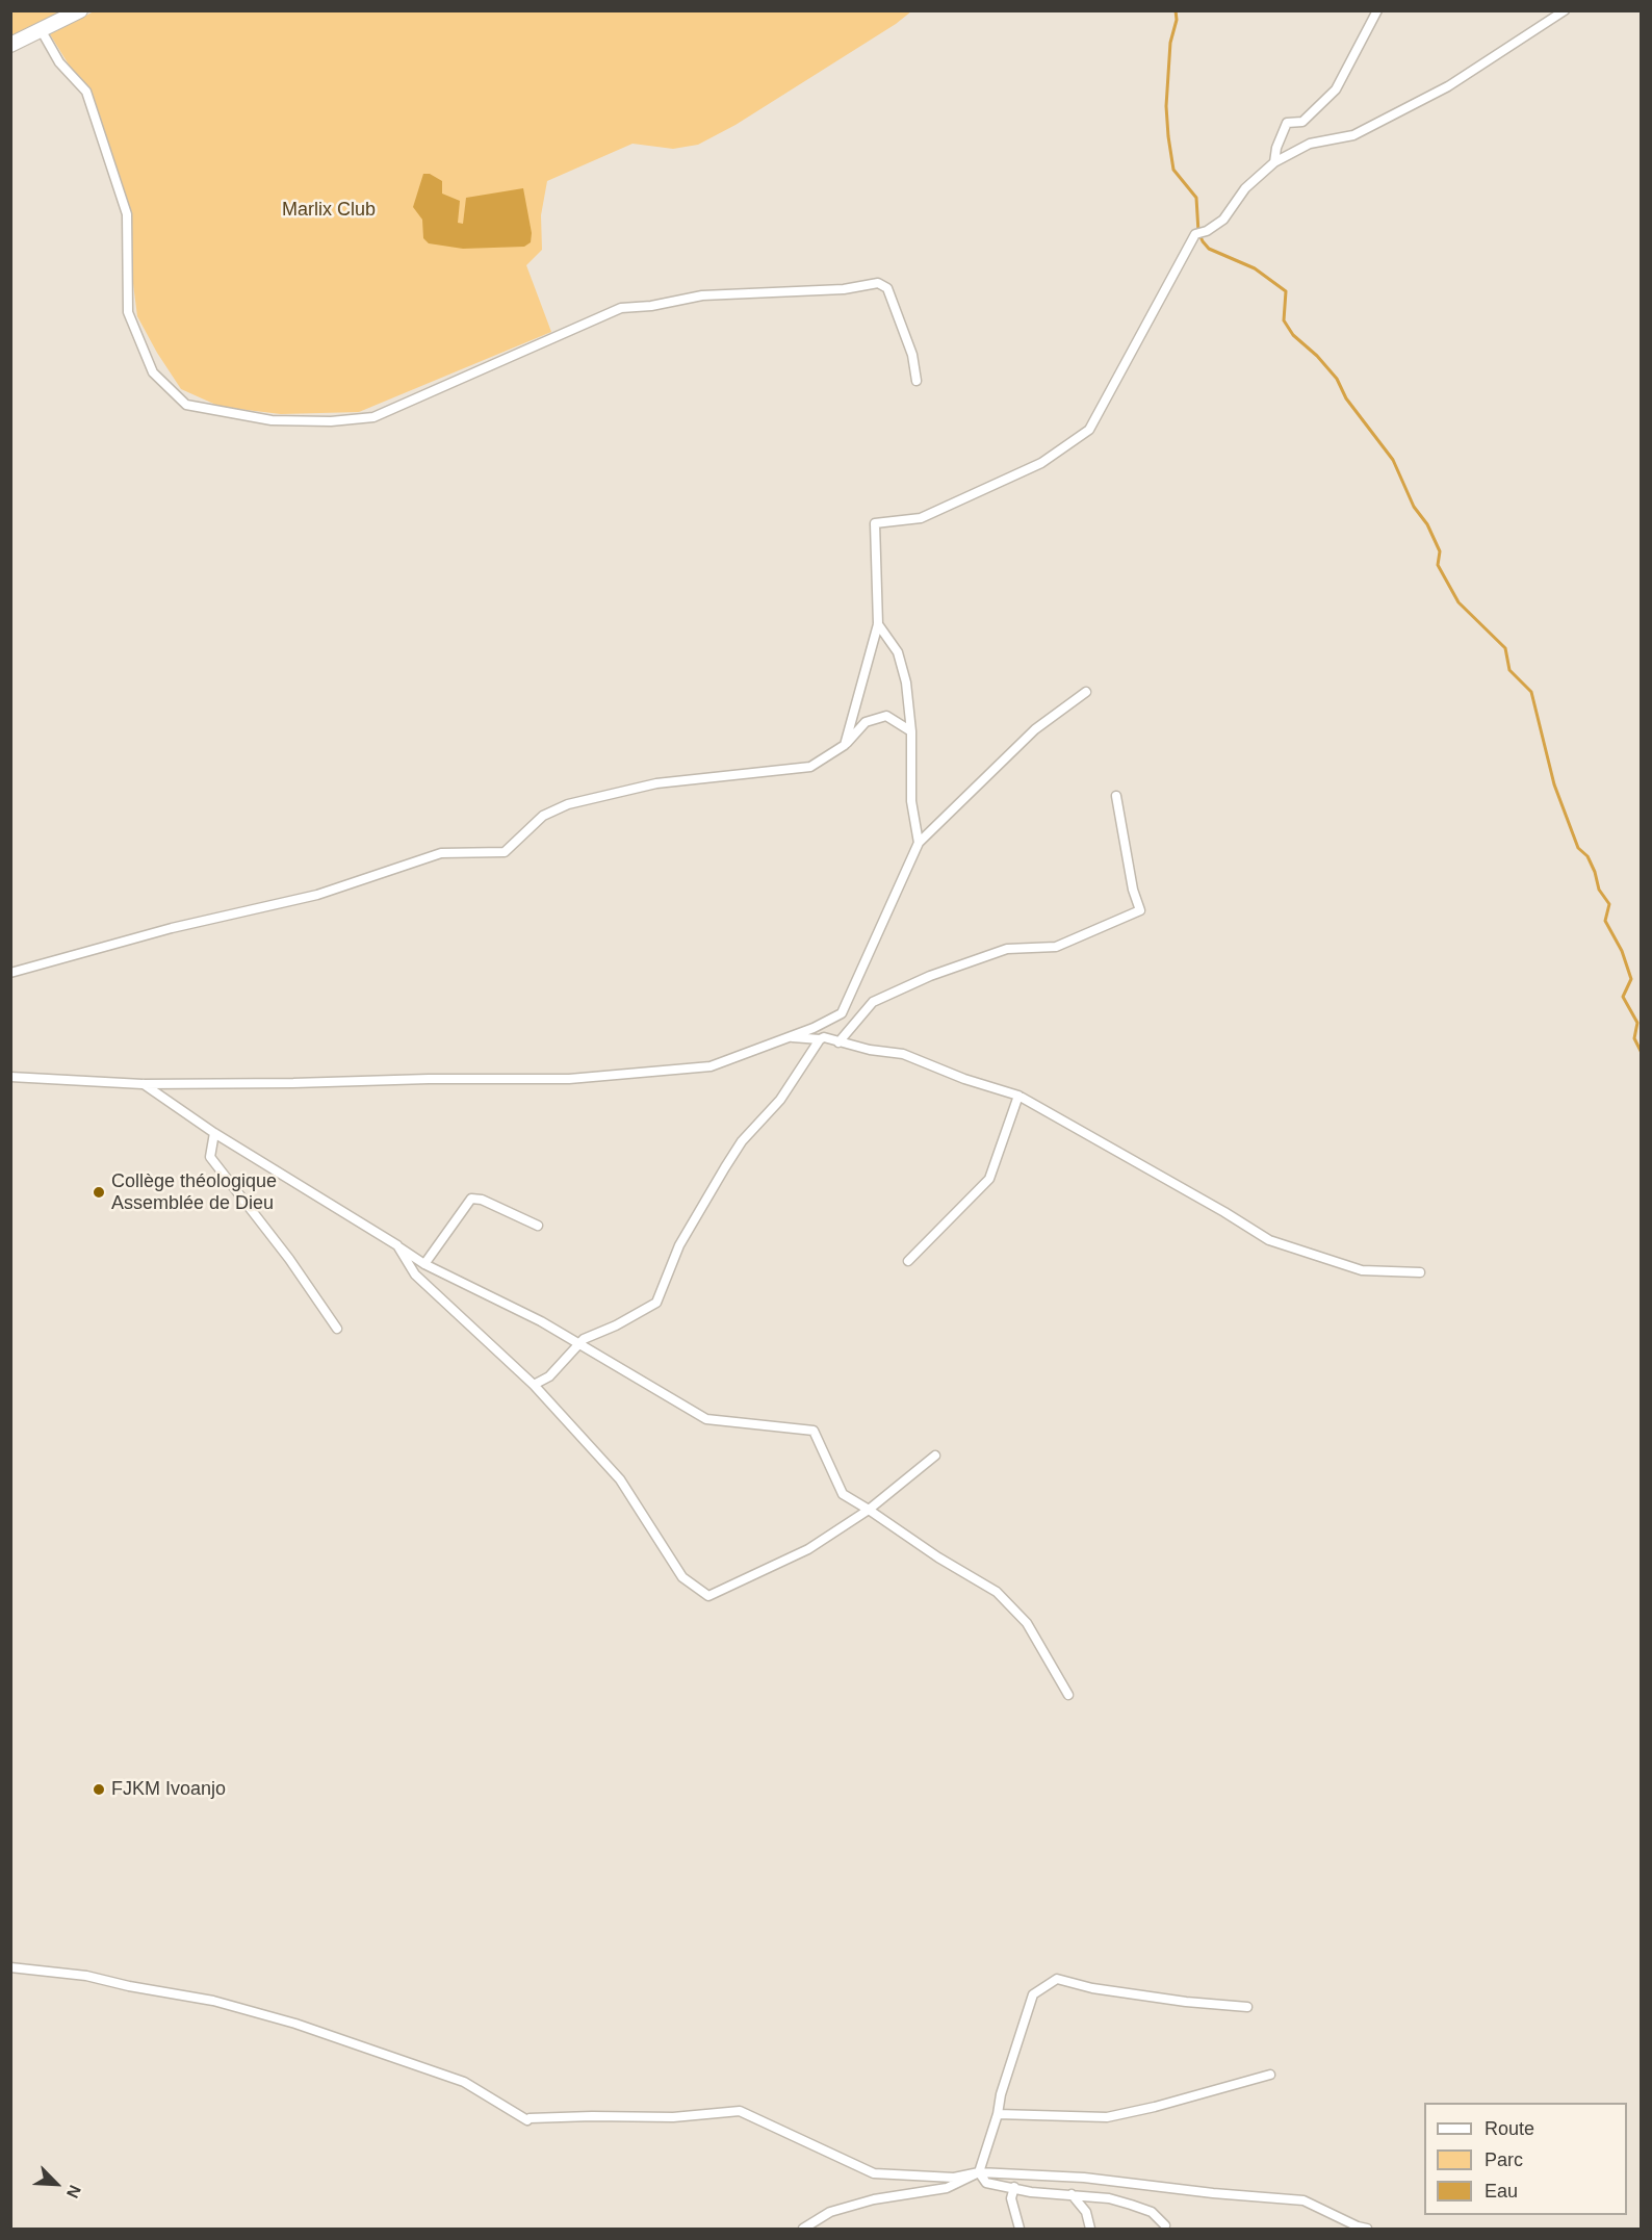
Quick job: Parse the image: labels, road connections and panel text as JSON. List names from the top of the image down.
{
  "parks": ["Marlix Club"],
  "places": ["Collège théologique Assemblée de Dieu", "FJKM Ivoanjo"],
  "legend": ["Route", "Parc", "Eau"],
  "north": "bottom right"
}
